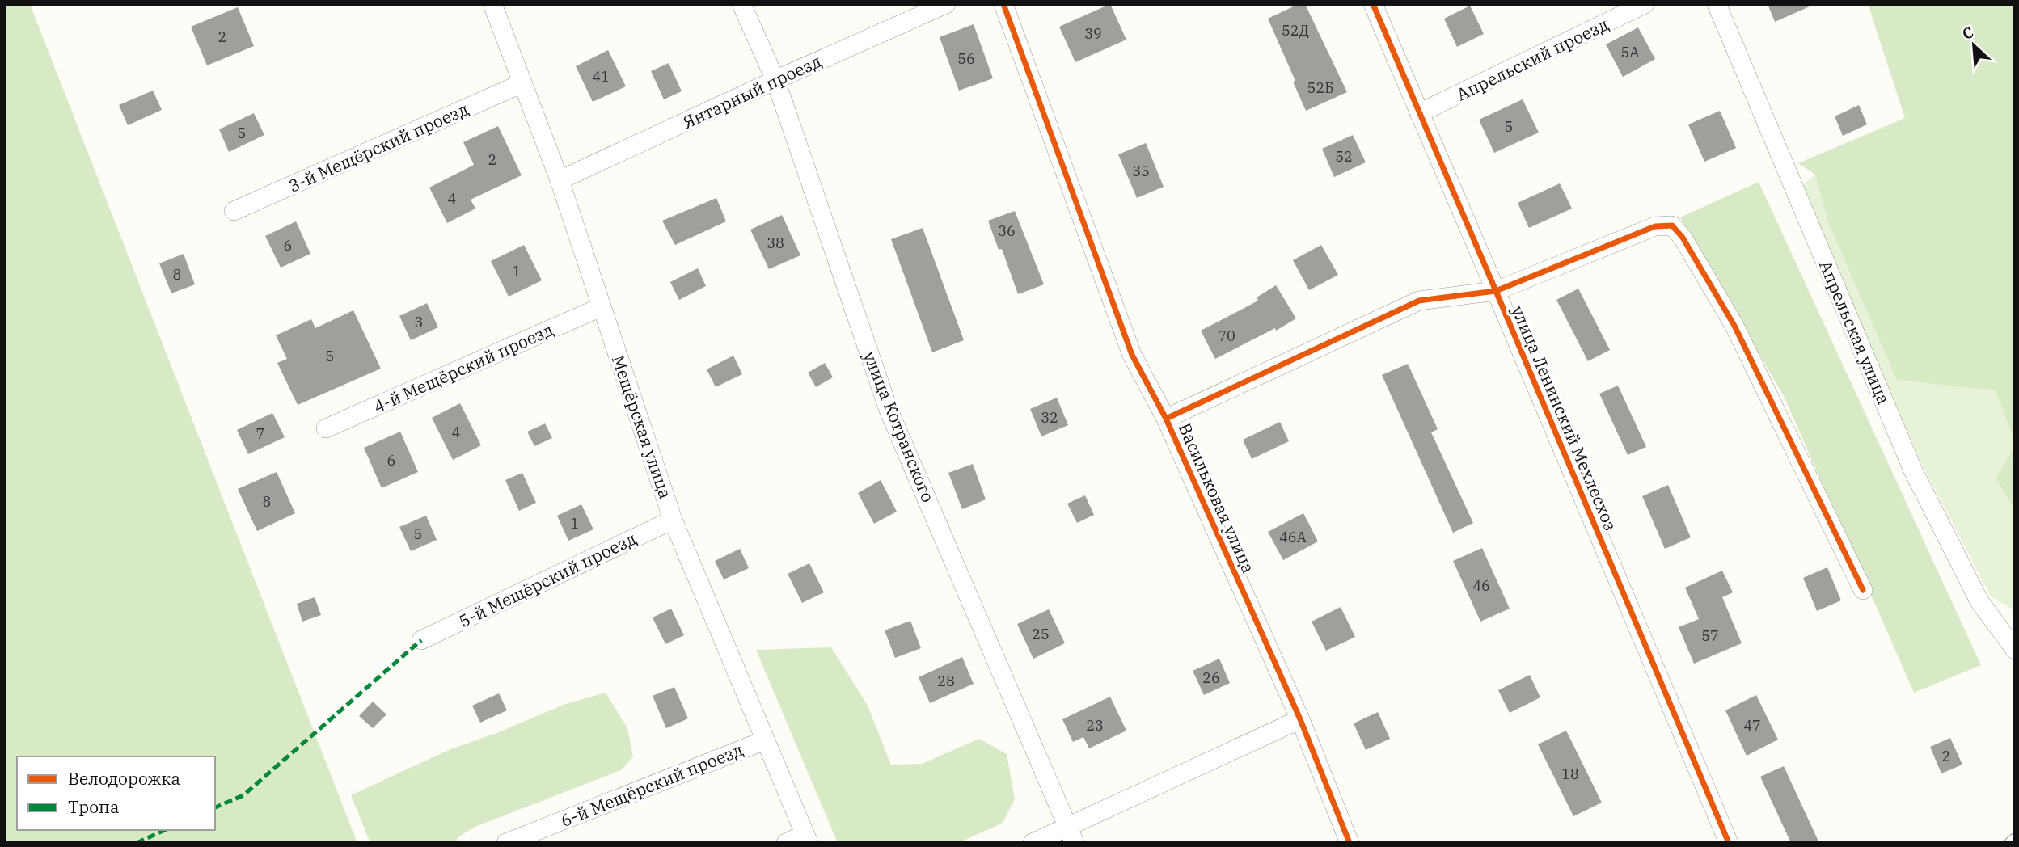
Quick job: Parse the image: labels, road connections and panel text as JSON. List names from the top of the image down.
{
  "streets": {
    "street": [
      "Апрельский проезд",
      "Янтарный проезд",
      "3-й Мещёрский проезд",
      "Апрельская улица",
      "4-й Мещёрский проезд",
      "улица Ленинский Мехлесхоз",
      "Мещёрская улица",
      "улица Котранского",
      "Васильковая улица",
      "5-й Мещёрский проезд",
      "6-й Мещёрский проезд"
    ]
  },
  "crossings": [
    ["Апрельский проезд", "улица Ленинский Мехлесхоз"],
    ["Янтарный проезд", "Мещёрская улица"],
    ["Янтарный проезд", "улица Котранского"],
    ["3-й Мещёрский проезд", "Мещёрская улица"],
    ["4-й Мещёрский проезд", "Мещёрская улица"],
    ["Мещёрская улица", "5-й Мещёрский проезд"],
    ["Мещёрская улица", "6-й Мещёрский проезд"]
  ],
  "house_numbers": [
    "52Д",
    "39",
    "2",
    "5А",
    "56",
    "41",
    "52Б",
    "5",
    "5",
    "52",
    "2",
    "35",
    "4",
    "36",
    "38",
    "6",
    "1",
    "8",
    "3",
    "70",
    "5",
    "32",
    "4",
    "7",
    "6",
    "8",
    "1",
    "5",
    "46А",
    "46",
    "25",
    "57",
    "26",
    "28",
    "23",
    "47",
    "2",
    "18"
  ],
  "legend": ["Велодорожка", "Тропа"],
  "north": "top left"
}
